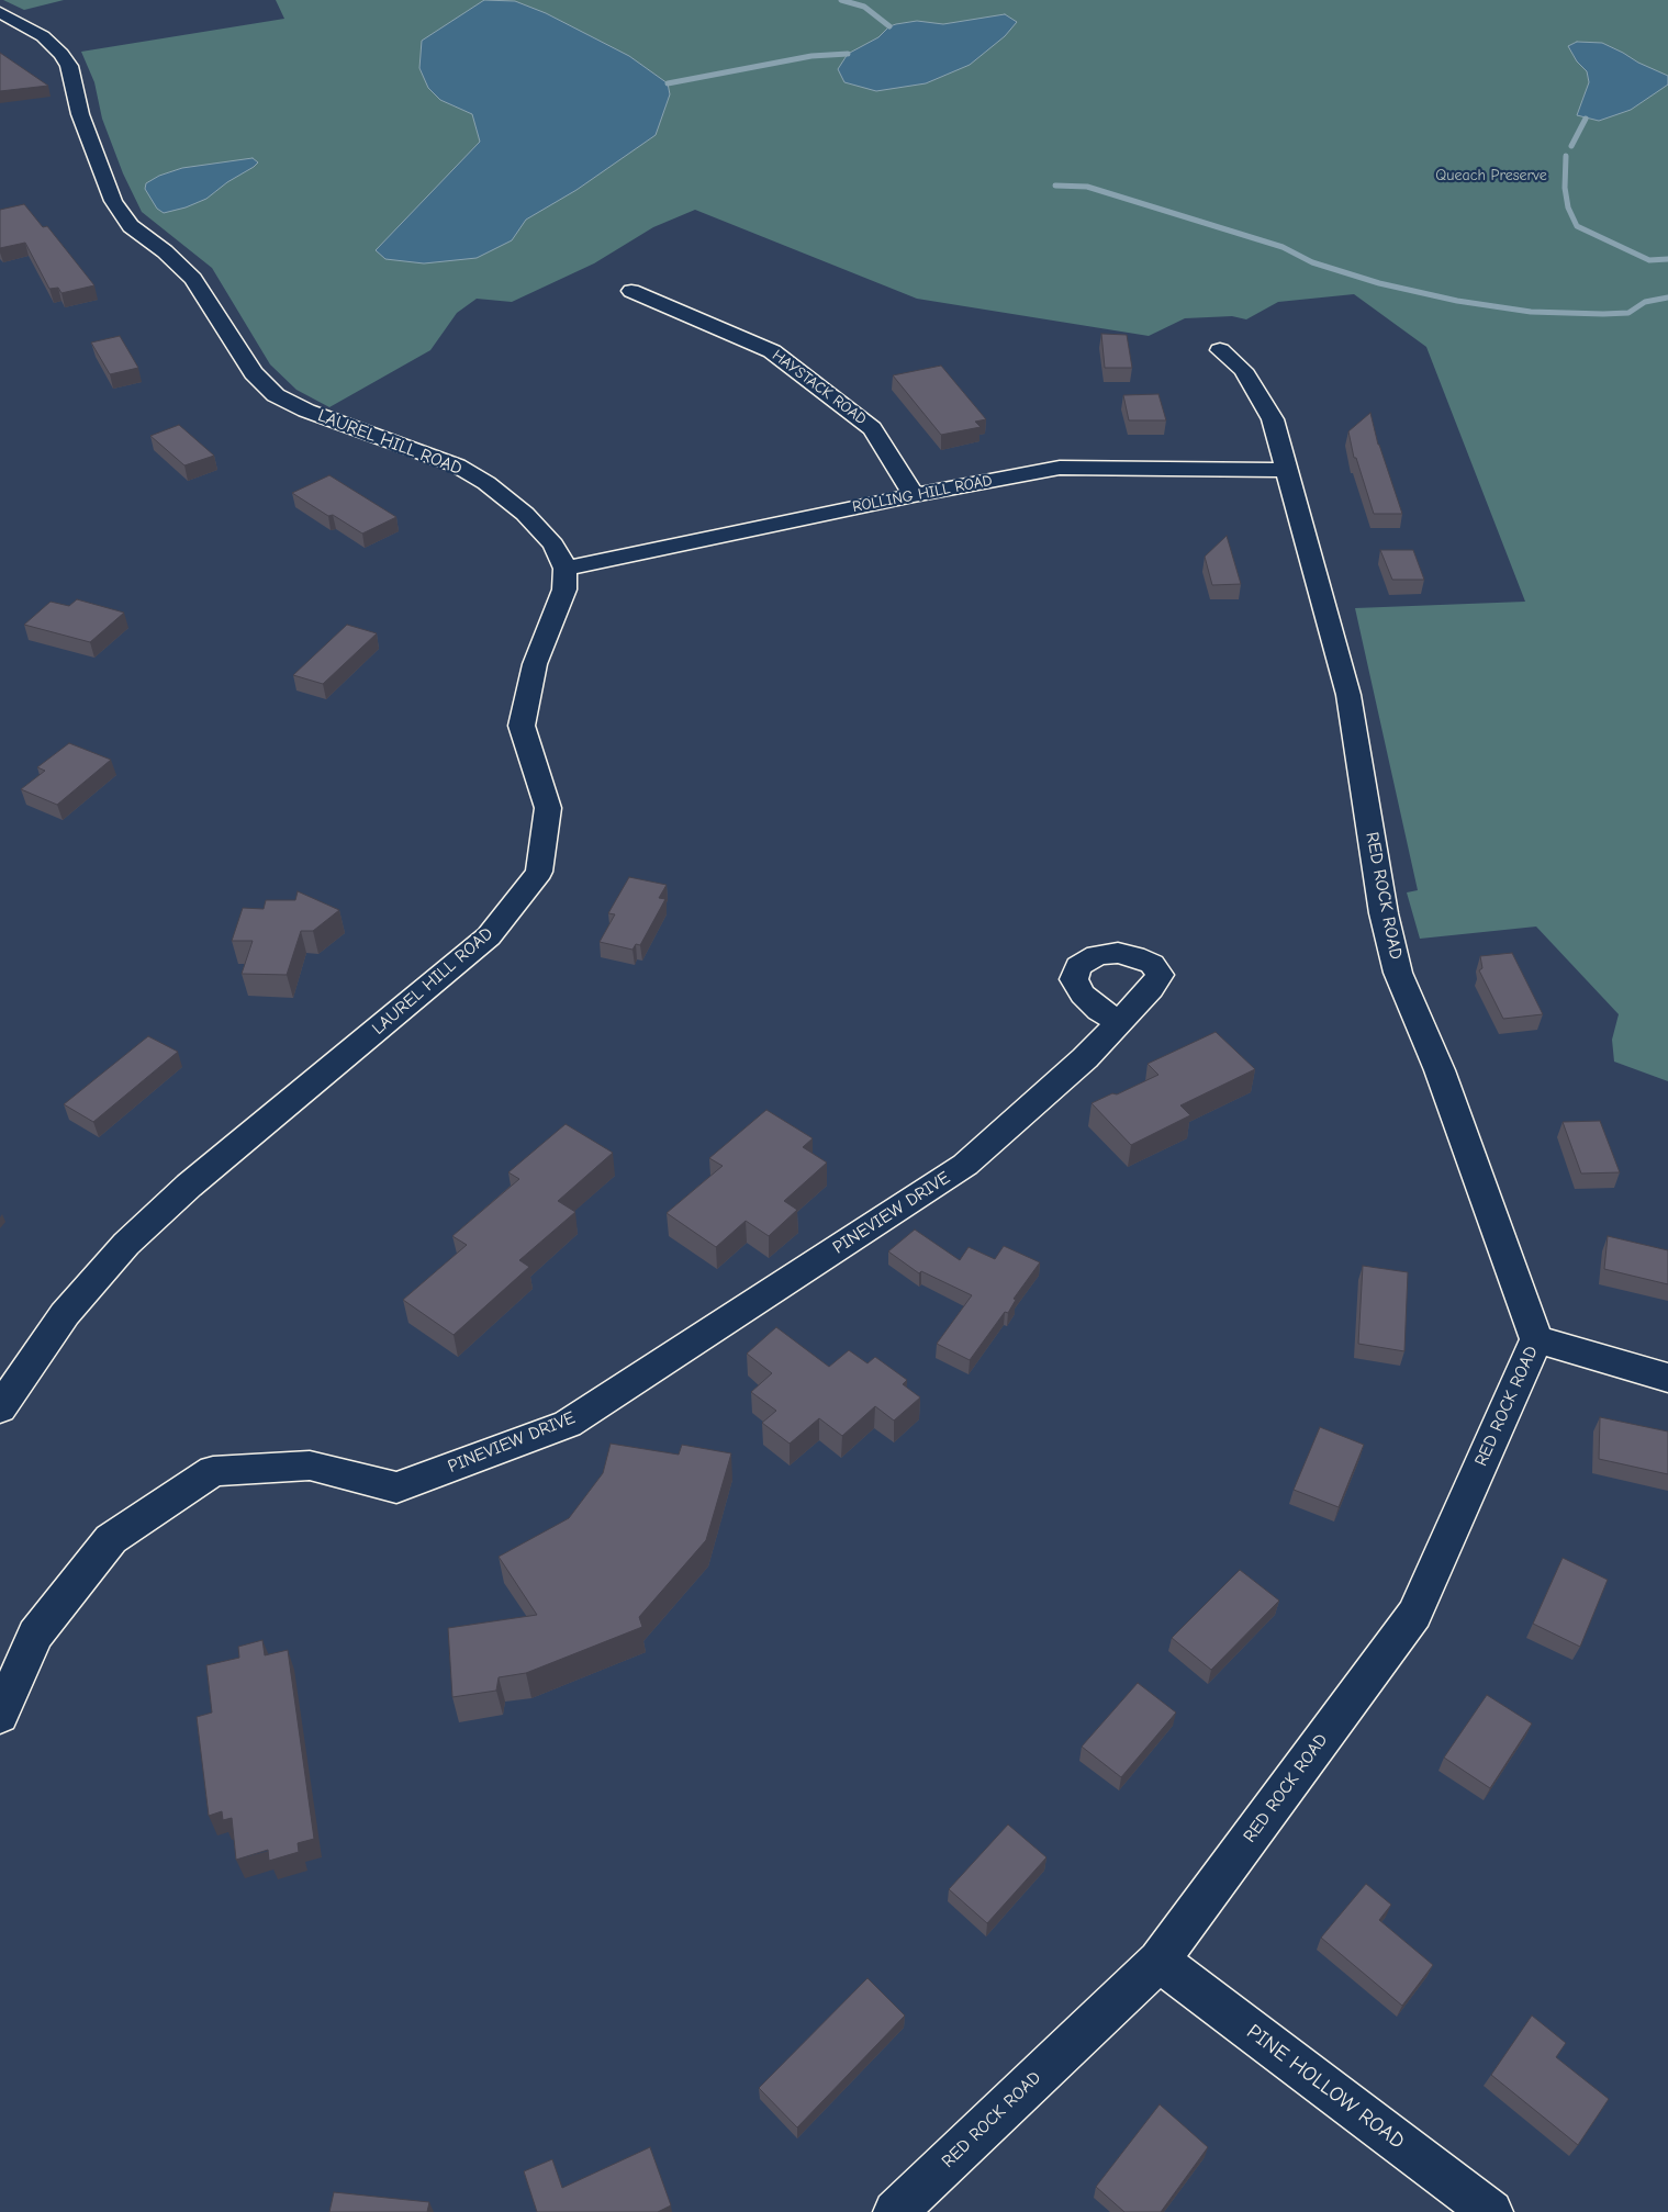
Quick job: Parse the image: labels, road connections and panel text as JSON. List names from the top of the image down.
{
  "streets": {
    "street": [
      "HAYSTACK ROAD",
      "LAUREL HILL ROAD",
      "ROLLING HILL ROAD",
      "RED ROCK ROAD",
      "PINEVIEW DRIVE",
      "PINE HOLLOW ROAD"
    ]
  },
  "crossings": [
    ["HAYSTACK ROAD", "ROLLING HILL ROAD"],
    ["LAUREL HILL ROAD", "ROLLING HILL ROAD"],
    ["ROLLING HILL ROAD", "RED ROCK ROAD"],
    ["RED ROCK ROAD", "PINE HOLLOW ROAD"]
  ],
  "parks": ["Queach Preserve"]
}
